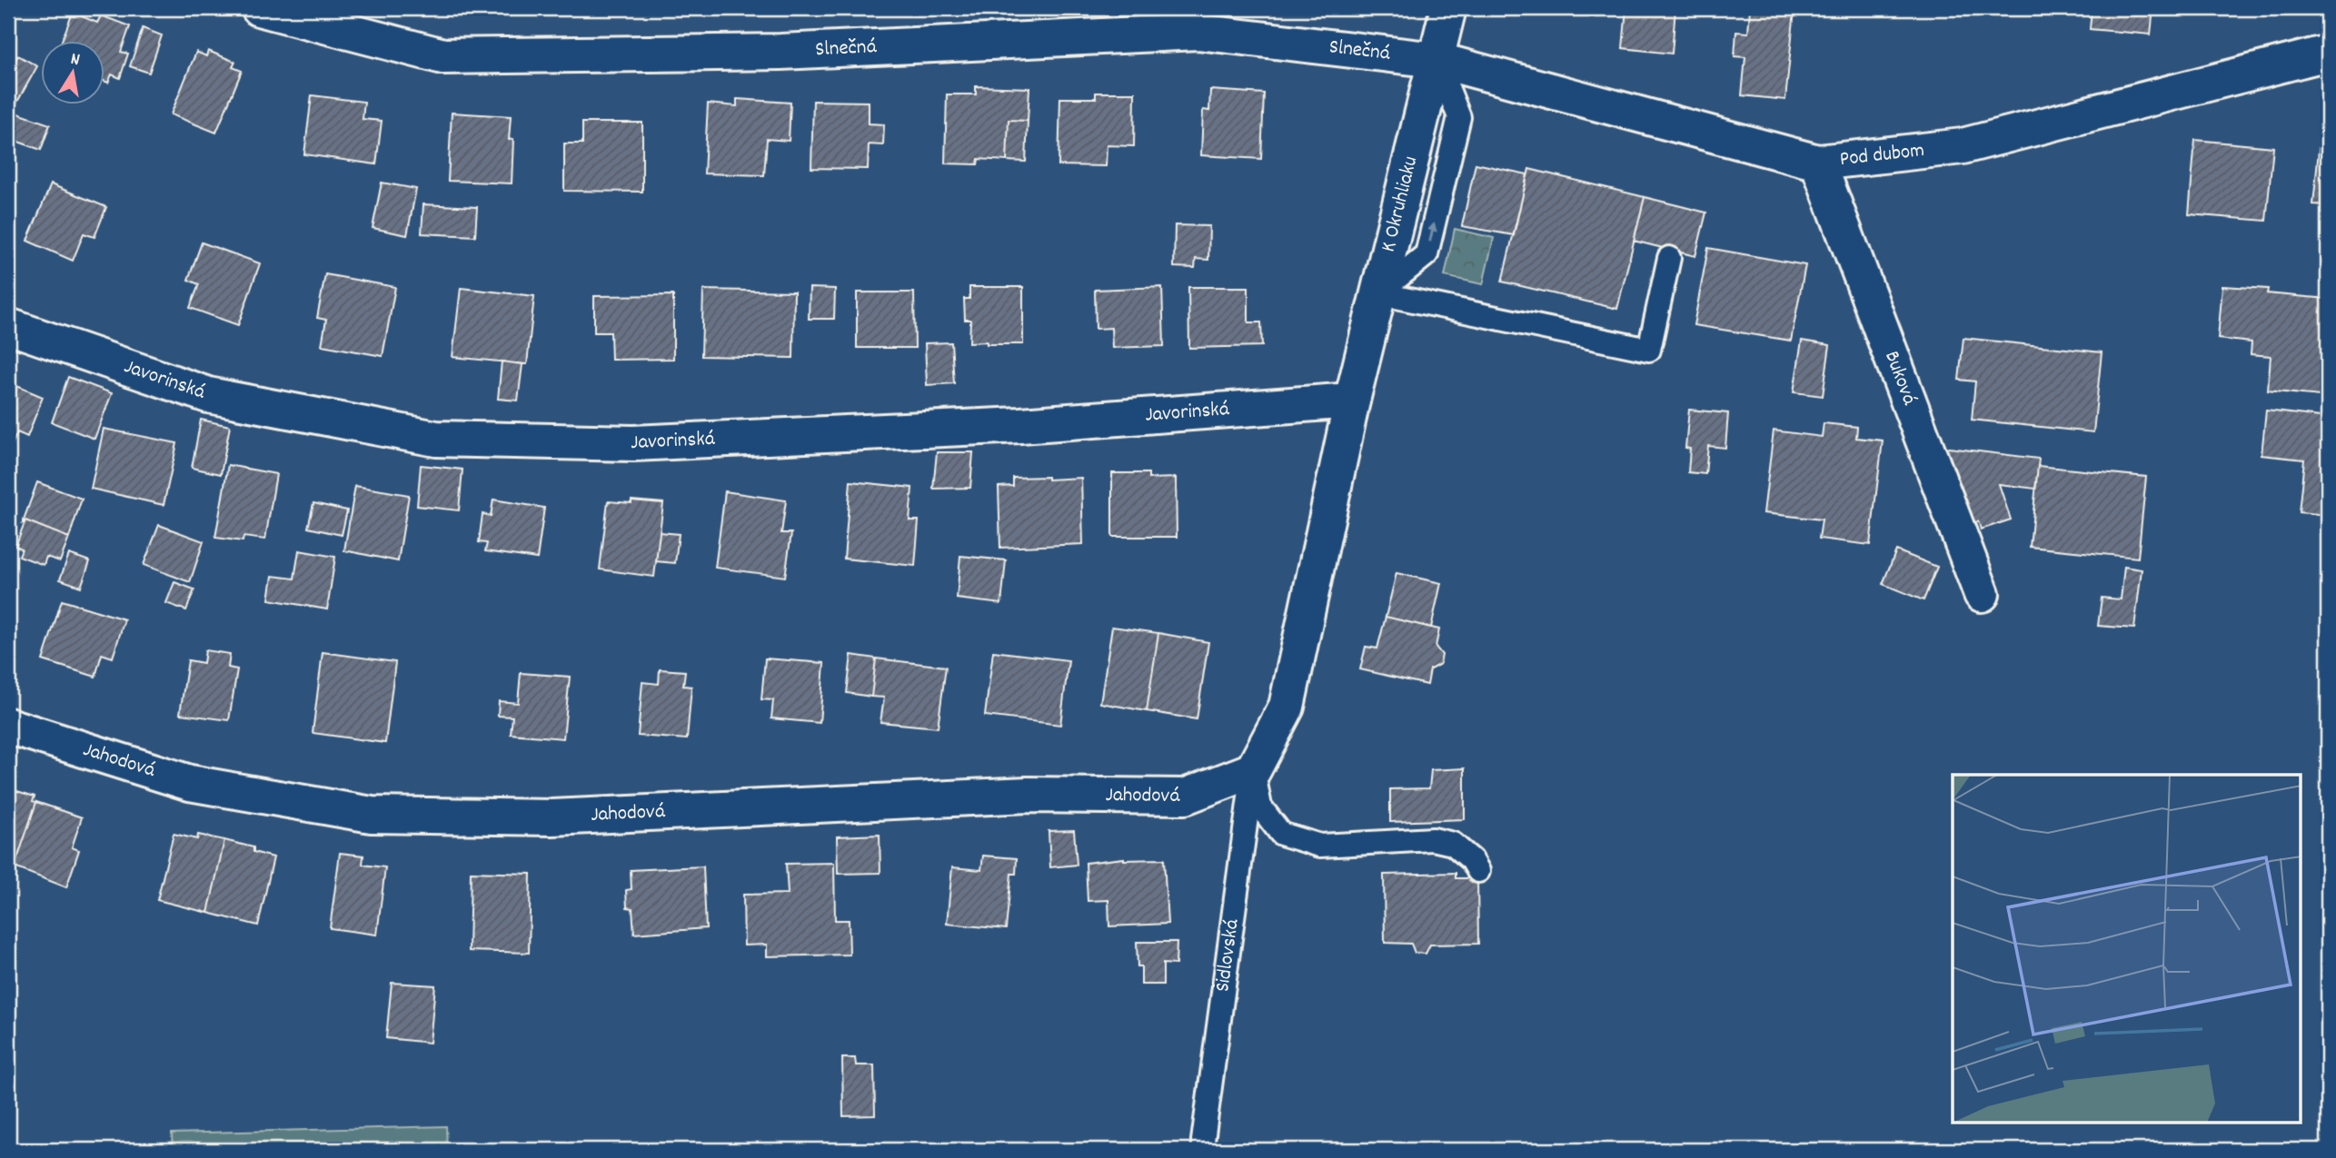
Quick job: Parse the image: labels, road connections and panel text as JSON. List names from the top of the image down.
{
  "streets": {
    "street": [
      "Slnečná",
      "Pod dubom",
      "K Okruhliaku",
      "Buková",
      "Javorinská",
      "Jahodová"
    ],
    "lane": ["Šidlovská"]
  },
  "crossings": [
    ["Slnečná", "Pod dubom"],
    ["Slnečná", "K Okruhliaku"],
    ["Pod dubom", "K Okruhliaku"],
    ["Pod dubom", "Buková"],
    ["K Okruhliaku", "Javorinská"],
    ["Jahodová", "Šidlovská"]
  ],
  "north": "top"
}
